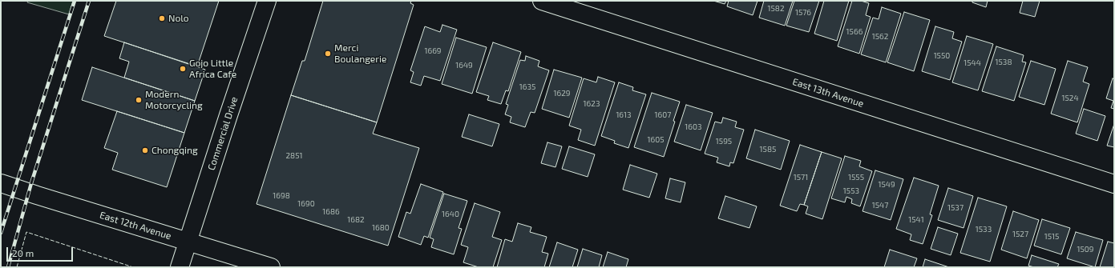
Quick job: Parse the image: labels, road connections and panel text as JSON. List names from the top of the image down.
{
  "streets": {
    "street": ["East 13th Avenue", "Commercial Drive", "East 12th Avenue"]
  },
  "crossings": [
    ["Commercial Drive", "East 12th Avenue"]
  ],
  "places": [
    "Nolo",
    "Merci Boulangerie",
    "Gojo Little Africa Cafe",
    "Modern Motorcycling",
    "Chongqing"
  ],
  "house_numbers": [
    "1582",
    "1576",
    "1566",
    "1562",
    "1669",
    "1550",
    "1538",
    "1544",
    "1649",
    "1635",
    "1629",
    "1524",
    "1623",
    "1613",
    "1607",
    "1603",
    "1605",
    "1595",
    "1585",
    "2851",
    "1571",
    "1555",
    "1549",
    "1553",
    "1698",
    "1690",
    "1547",
    "1537",
    "1686",
    "1640",
    "1682",
    "1541",
    "1680",
    "1533",
    "1527",
    "1515",
    "1509"
  ],
  "scale_bar": "20 m"
}
